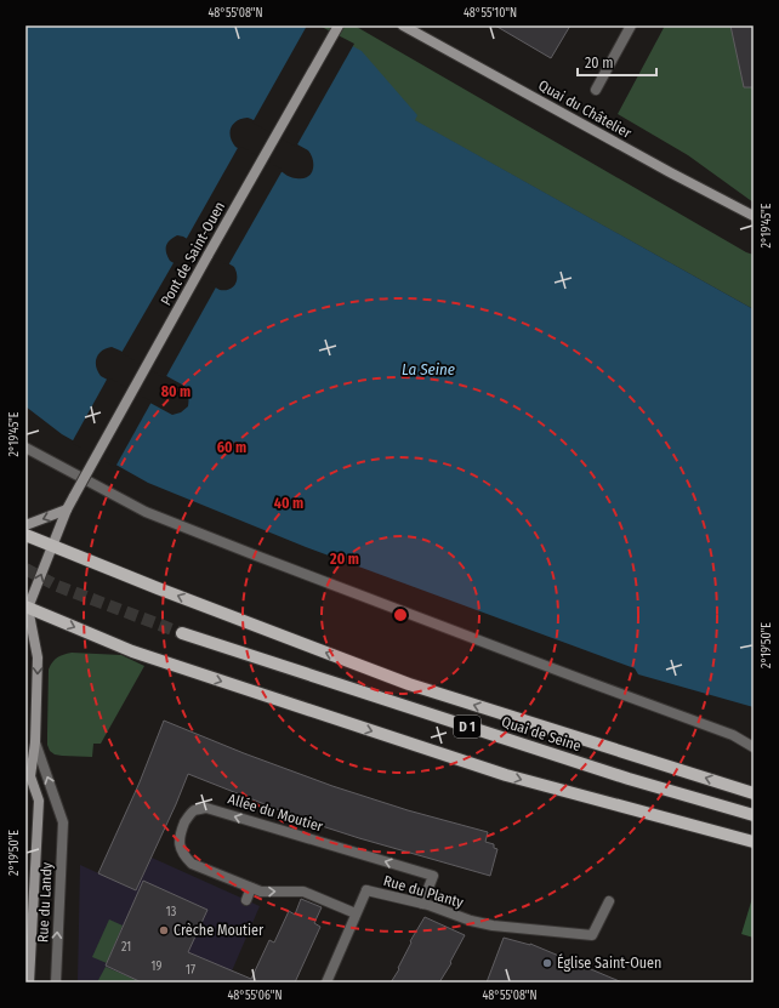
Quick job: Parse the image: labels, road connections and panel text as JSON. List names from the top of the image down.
{
  "streets": {
    "main road": ["D 1", "Quai de Seine"],
    "street": [
      "Quai du Châtelier",
      "Pont de Saint-Ouen",
      "Allée du Moutier",
      "Rue du Planty",
      "Rue du Landy"
    ]
  },
  "crossings": [
    ["Pont de Saint-Ouen", "Rue du Landy"],
    ["Allée du Moutier", "Rue du Planty"]
  ],
  "water": ["La Seine"],
  "places": ["Crèche Moutier", "Église Saint-Ouen"],
  "house_numbers": [
    "13",
    "21",
    "19",
    "17"
  ],
  "scale_bar": "20 m",
  "coordinates": [
    "48°55'08\"N",
    "48°55'10\"N",
    "2°19'45\"E",
    "2°19'50\"E",
    "48°55'06\"N"
  ],
  "rings": [
    "80 m",
    "60 m",
    "40 m",
    "20 m"
  ]
}
